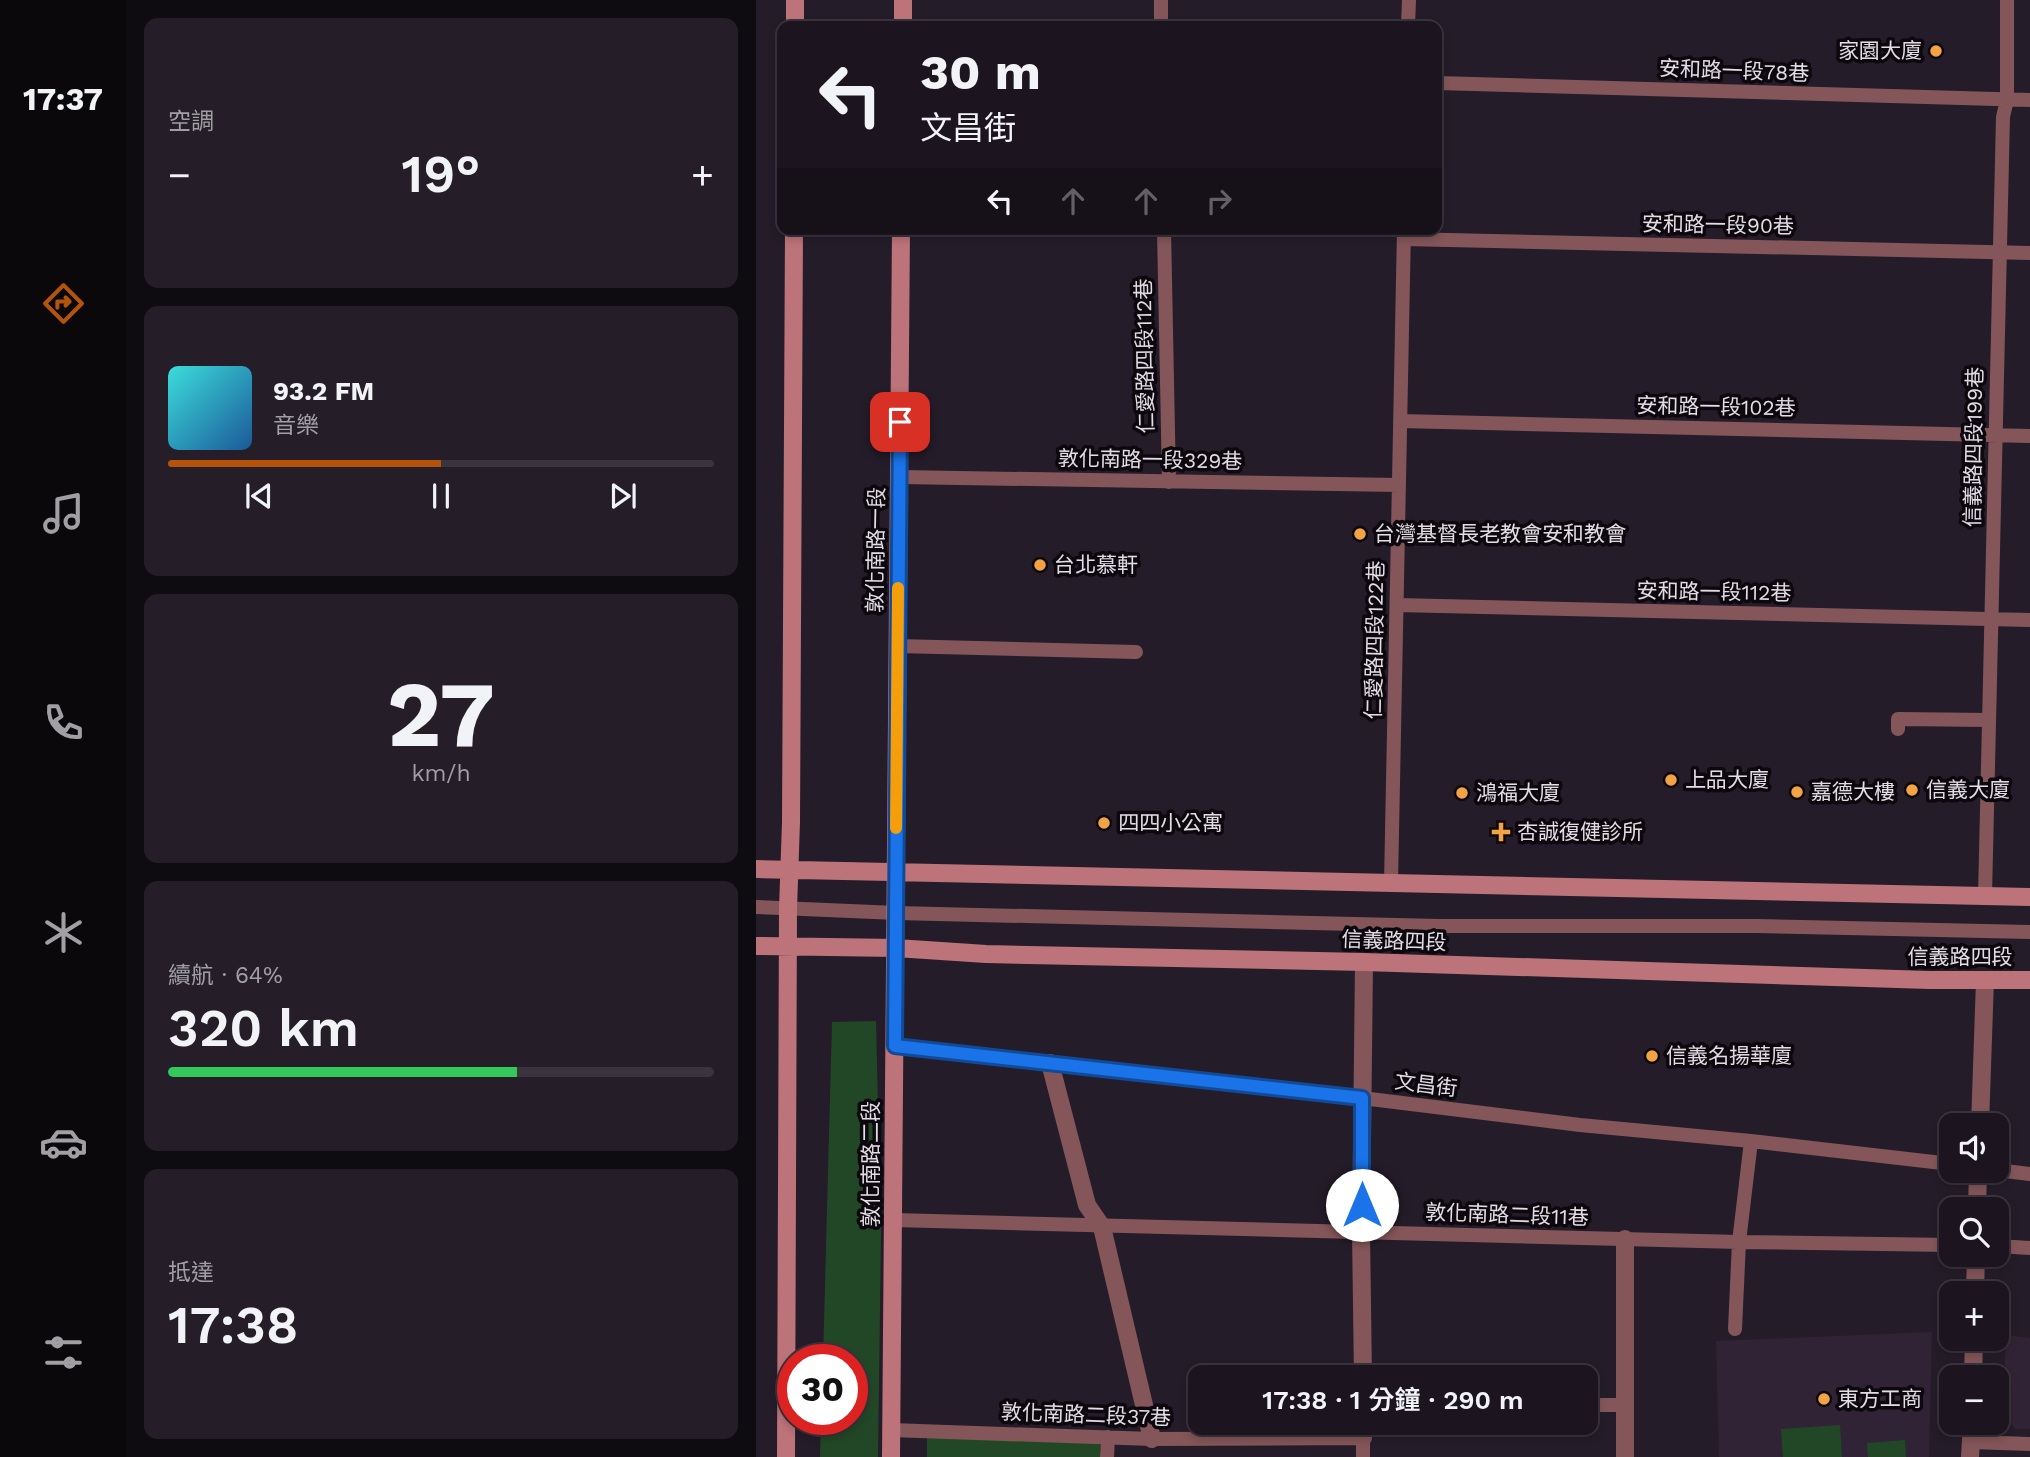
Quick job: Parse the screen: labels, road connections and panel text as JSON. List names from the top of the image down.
{
  "streets": {
    "main road": ["敦化南路一段", "信義路四段", "敦化南路二段"],
    "lane": [
      "安和路一段78巷",
      "安和路一段90巷",
      "仁愛路四段112巷",
      "安和路一段102巷",
      "信義路四段199巷",
      "敦化南路一段329巷",
      "安和路一段112巷",
      "仁愛路四段122巷",
      "文昌街",
      "敦化南路二段11巷",
      "敦化南路二段37巷"
    ]
  },
  "crossings": [
    ["安和路一段78巷", "信義路四段199巷"],
    ["安和路一段90巷", "信義路四段199巷"],
    ["仁愛路四段112巷", "敦化南路一段329巷"],
    ["安和路一段102巷", "信義路四段199巷"],
    ["安和路一段102巷", "仁愛路四段122巷"],
    ["信義路四段199巷", "安和路一段112巷"],
    ["敦化南路一段329巷", "敦化南路一段"],
    ["敦化南路一段329巷", "仁愛路四段122巷"],
    ["敦化南路一段", "敦化南路二段"],
    ["安和路一段112巷", "仁愛路四段122巷"],
    ["信義路四段", "敦化南路二段"],
    ["文昌街", "敦化南路二段"],
    ["敦化南路二段", "敦化南路二段11巷"],
    ["敦化南路二段", "敦化南路二段37巷"]
  ],
  "places": {
    "other": [
      "家園大廈",
      "台灣基督長老教會安和教會",
      "台北慕軒",
      "上品大廈",
      "信義大廈",
      "嘉德大樓",
      "鴻福大廈",
      "四四小公寓",
      "信義名揚華廈",
      "東方工商"
    ],
    "health": ["杏誠復健診所"]
  },
  "page": {
    "tabs": "17:37",
    "tile": [
      "空調",
      ["27", "km/h"],
      ["續航 · 64%", "320 km"],
      ["抵達", "17:38"]
    ],
    "turn": ["30 m", "文昌街"],
    "heat": ["−", "19°", "+"],
    "song": ["93.2 FM", "音樂"],
    "map_buttons": ["+", "−"],
    "limit": "30",
    "trip": "17:38 · 1 分鐘 · 290 m"
  }
}
